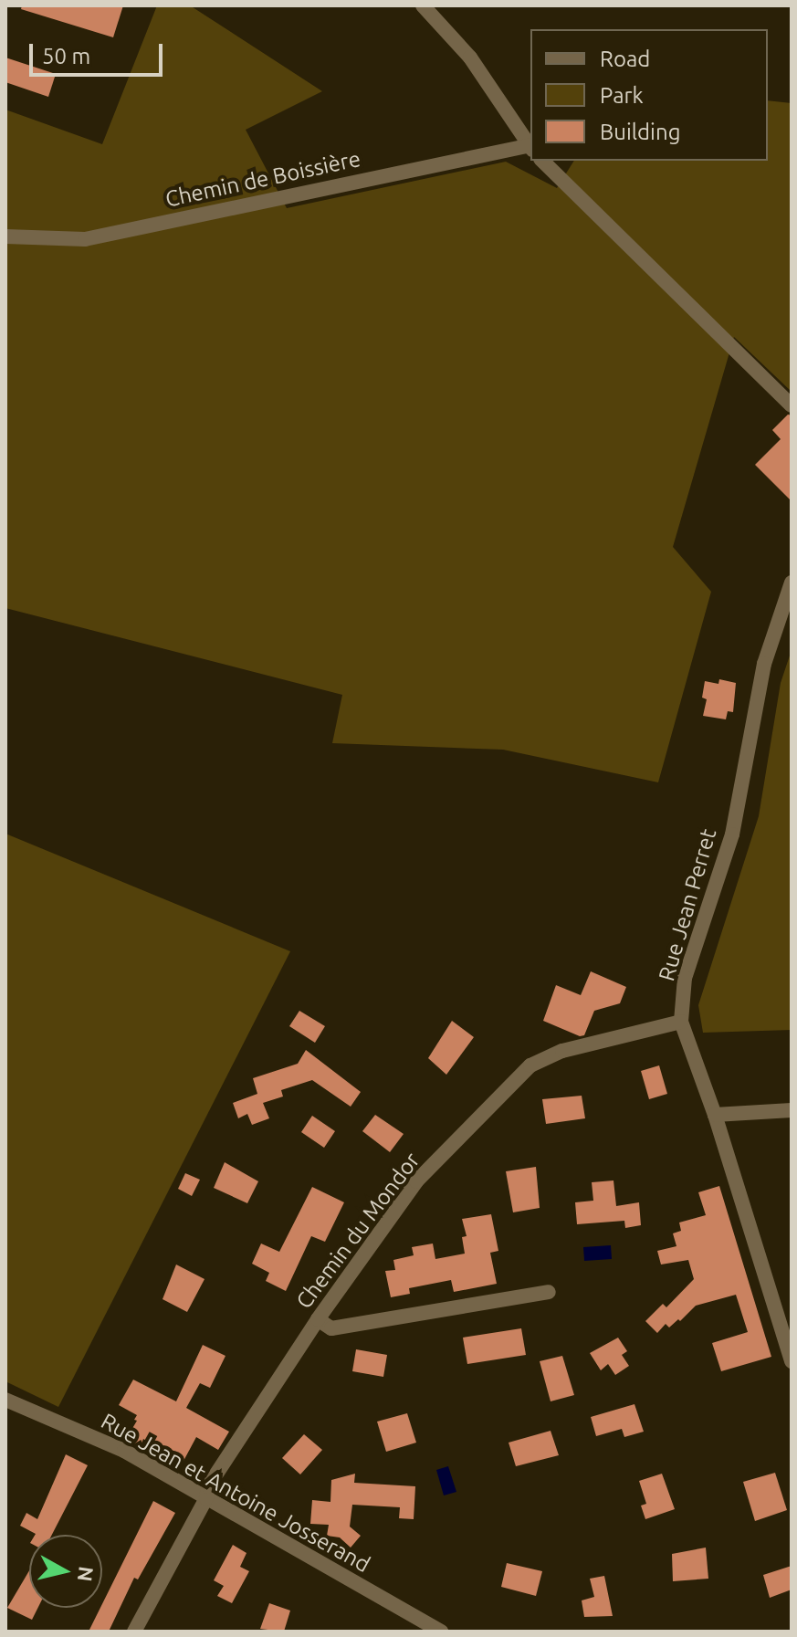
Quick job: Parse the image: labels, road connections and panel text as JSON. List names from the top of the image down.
{
  "streets": {
    "street": [
      "Chemin de Boissière",
      "Rue Jean Perret",
      "Chemin du Mondor",
      "Rue Jean et Antoine Josserand"
    ]
  },
  "crossings": [
    ["Rue Jean Perret", "Chemin du Mondor"],
    ["Chemin du Mondor", "Rue Jean et Antoine Josserand"]
  ],
  "legend": ["Road", "Park", "Building"],
  "scale_bar": "50 m",
  "north": "right"
}
